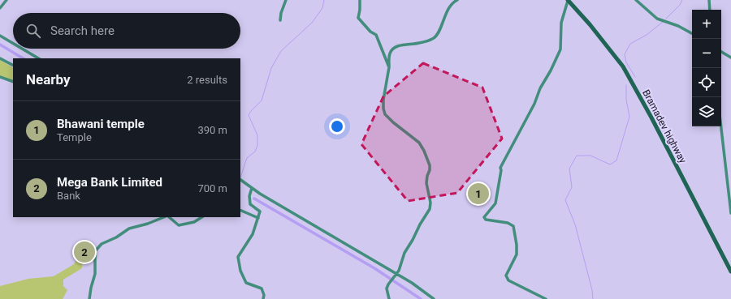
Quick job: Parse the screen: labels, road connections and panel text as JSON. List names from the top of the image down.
{
  "streets": {
    "street": ["Bramadev highway"]
  },
  "page": {
    "map_buttons": ["+", "−"],
    "search": "Search here",
    "heading": ["Nearby", "2 results"],
    "list": [
      {
        "mark": "1",
        "name": "Bhawani temple",
        "note": "Temple",
        "value": "390 m"
      },
      {
        "mark": "2",
        "name": "Mega Bank Limited",
        "note": "Bank",
        "value": "700 m"
      }
    ],
    "pins": ["1", "2"]
  }
}
